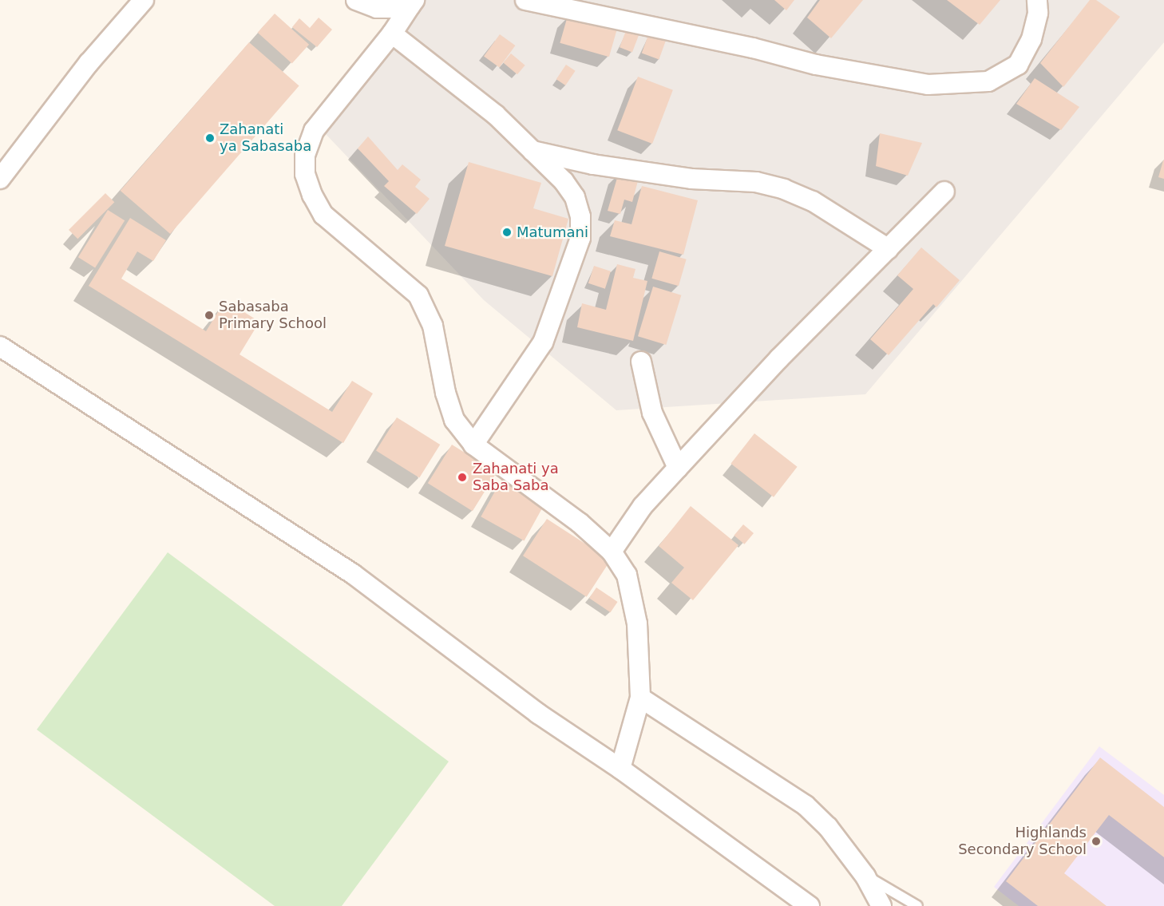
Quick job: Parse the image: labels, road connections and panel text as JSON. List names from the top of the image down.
{
  "places": [
    "Zahanati ya Sabasaba",
    "Matumani",
    "Sabasaba Primary School",
    "Zahanati ya Saba Saba",
    "Highlands Secondary School"
  ]
}
